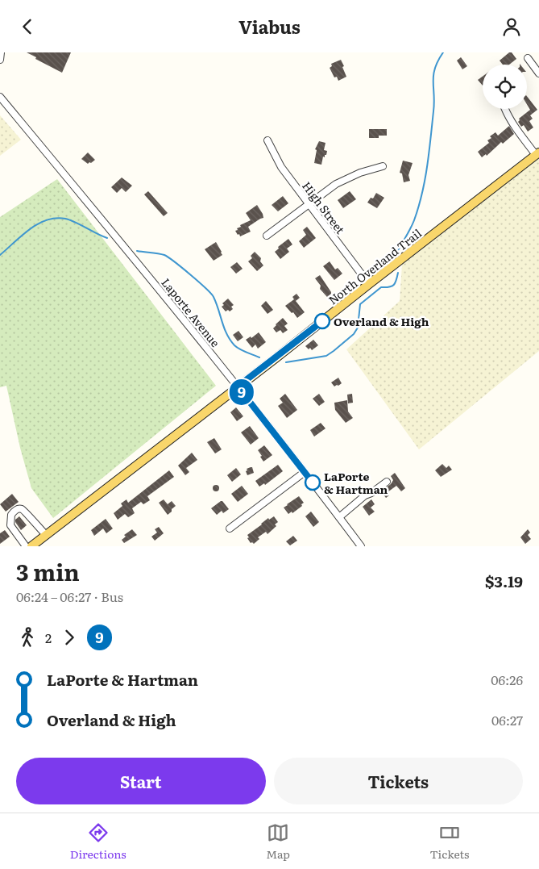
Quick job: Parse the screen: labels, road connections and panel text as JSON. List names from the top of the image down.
{
  "streets": {
    "main road": ["North Overland Trail"],
    "street": ["High Street", "Laporte Avenue"]
  },
  "crossings": [
    ["High Street", "North Overland Trail"],
    ["North Overland Trail", "Laporte Avenue"]
  ],
  "places": ["Overland & High", "LaPorte & Hartman"],
  "lines": ["bus line 9"],
  "page": {
    "header": "Viabus",
    "on_map": "9",
    "heading": ["3 min", "06:24 – 06:27 · Bus", "$3.19"],
    "legs": ["2", "9"],
    "list": [
      {
        "name": "LaPorte & Hartman",
        "value": "06:26"
      },
      {
        "name": "Overland & High",
        "value": "06:27"
      }
    ],
    "buttons": ["Start", "Tickets"],
    "tabs": ["Directions", "Map", "Tickets"]
  }
}
